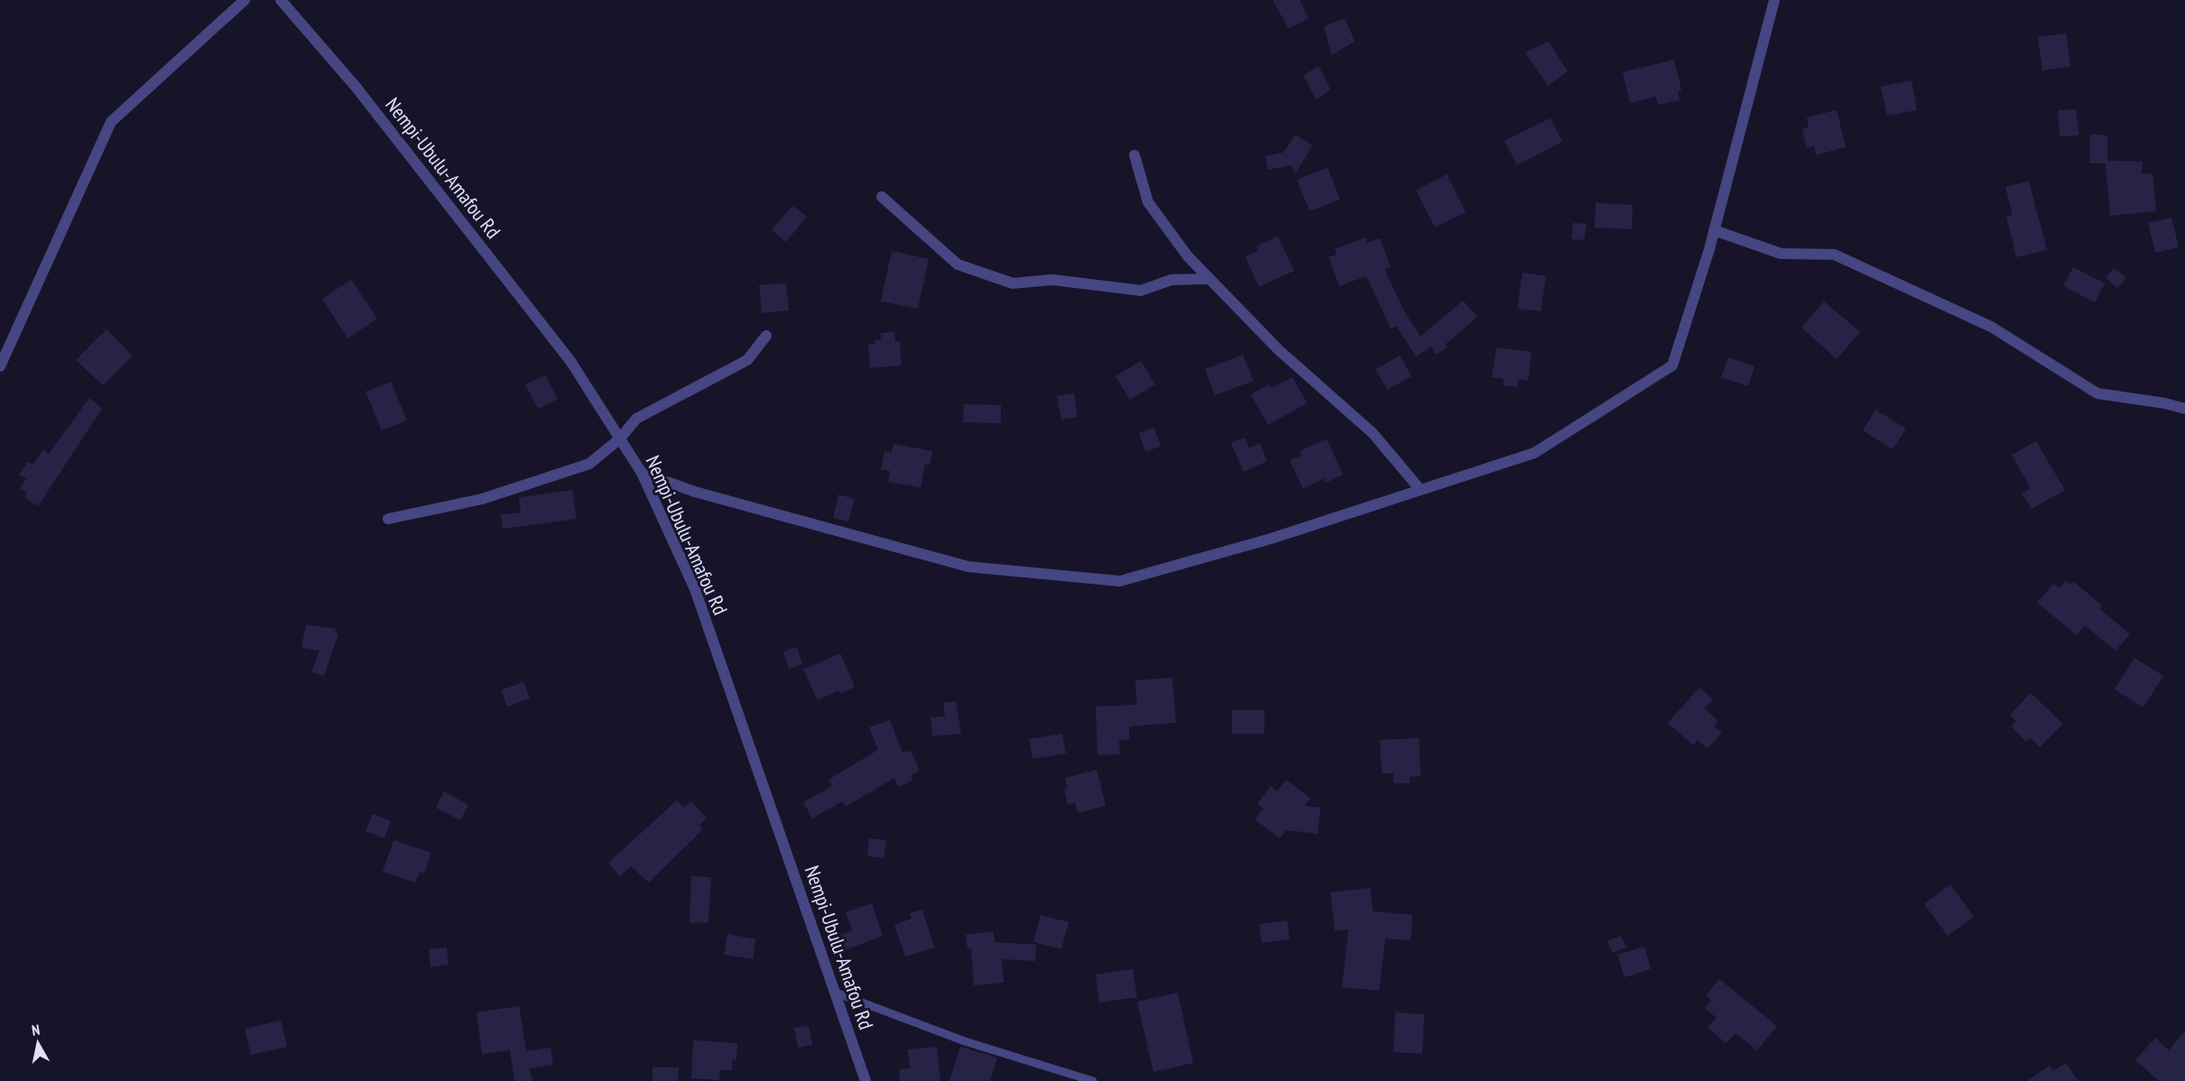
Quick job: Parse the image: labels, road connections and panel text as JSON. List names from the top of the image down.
{
  "streets": {
    "street": ["Nempi-Ubulu-Amafou Rd"]
  },
  "north": "top"
}
